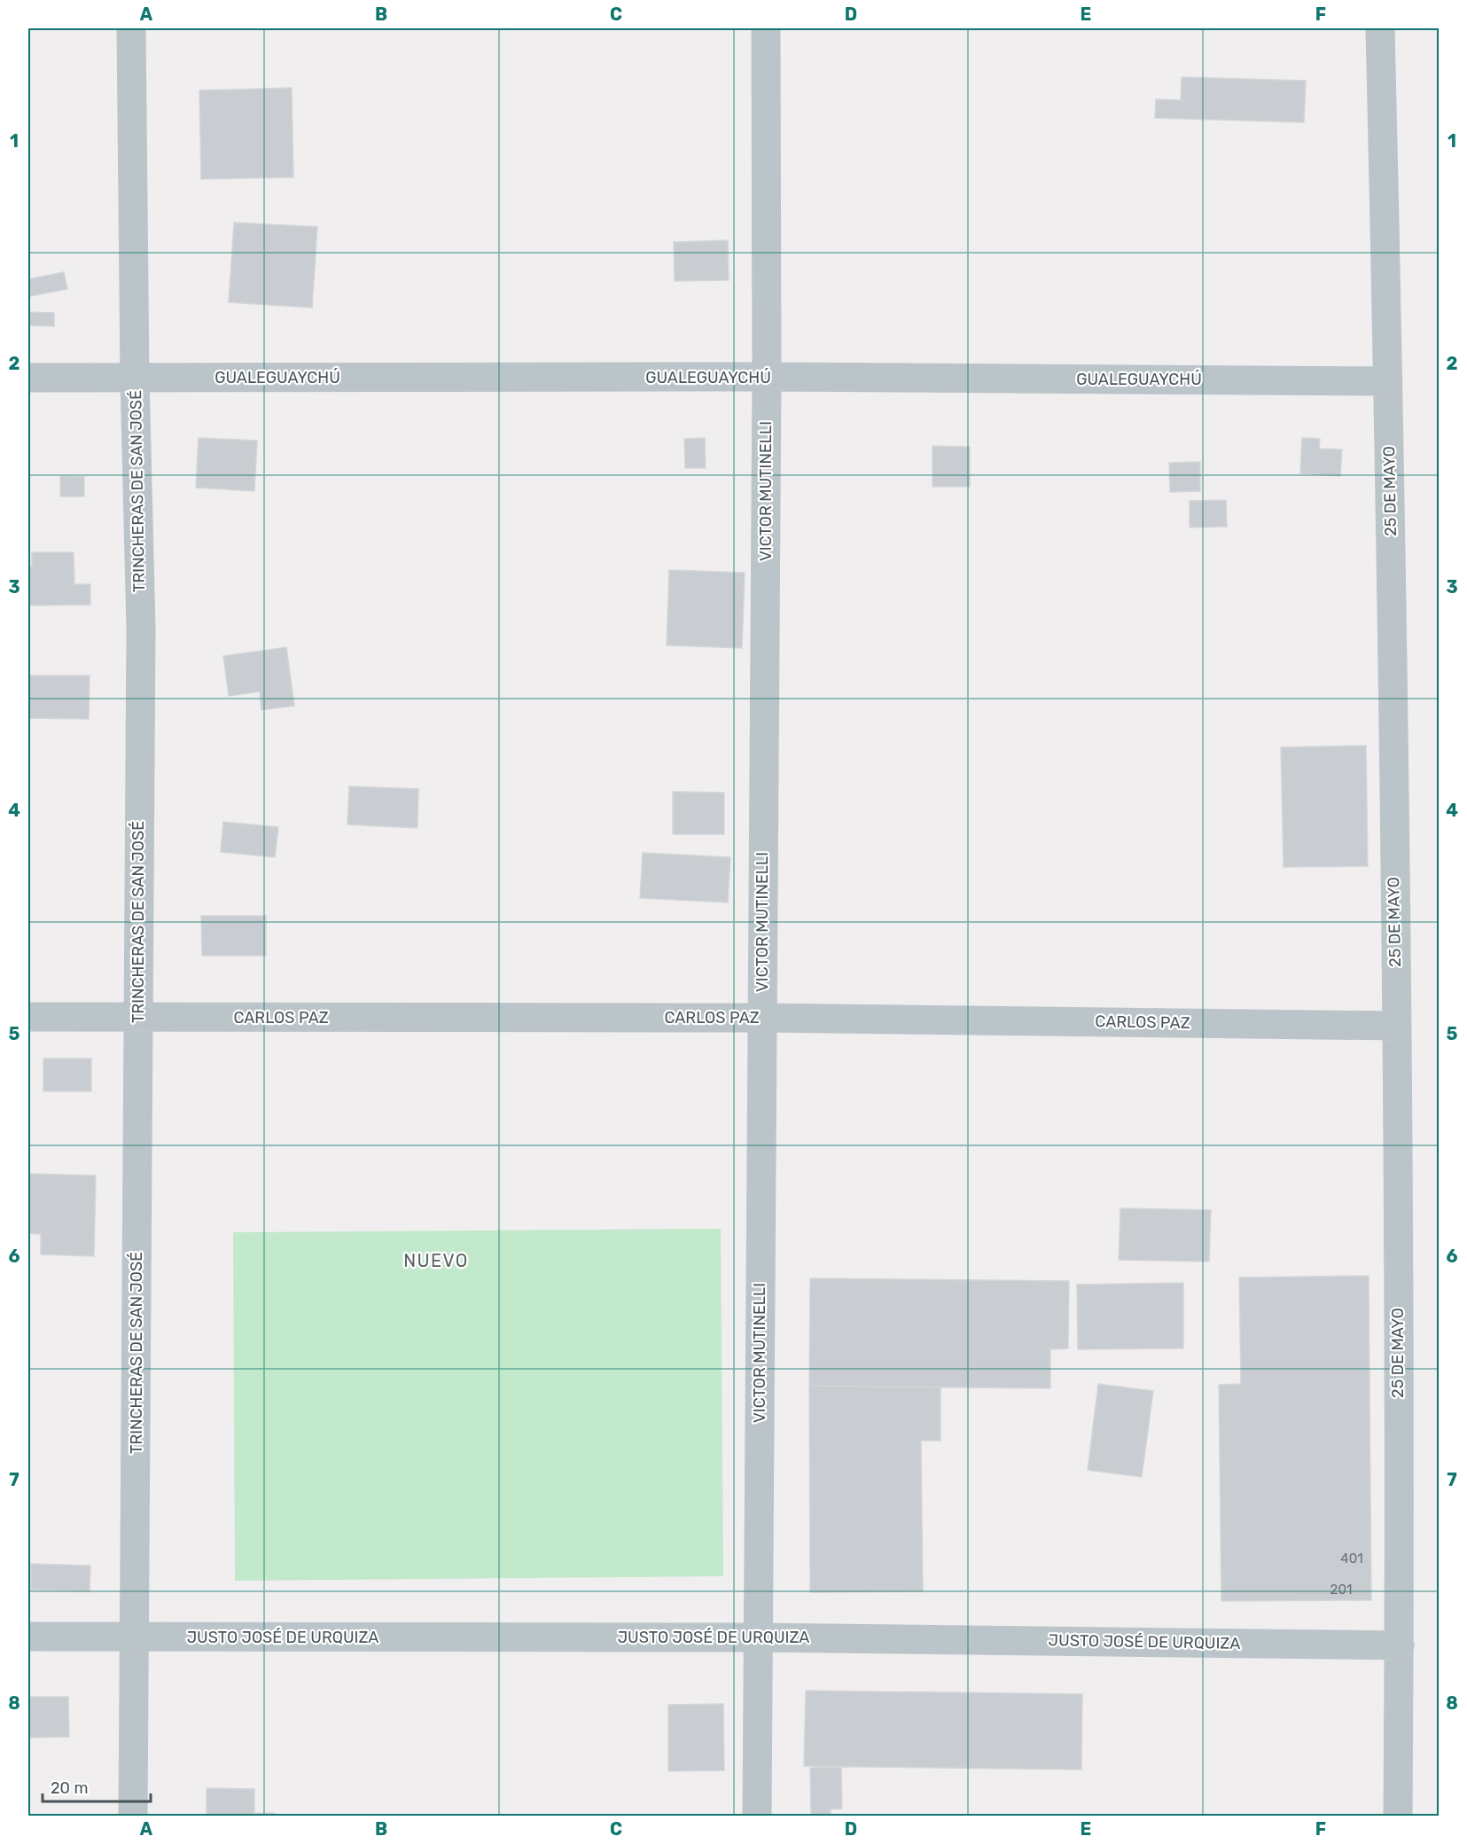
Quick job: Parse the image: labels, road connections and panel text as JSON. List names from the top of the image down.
{
  "streets": {
    "street": [
      "GUALEGUAYCHÚ",
      "TRINCHERAS DE SAN JOSÉ",
      "VICTOR MUTINELLI",
      "25 DE MAYO",
      "CARLOS PAZ",
      "JUSTO JOSÉ DE URQUIZA"
    ]
  },
  "crossings": [
    ["GUALEGUAYCHÚ", "TRINCHERAS DE SAN JOSÉ"],
    ["GUALEGUAYCHÚ", "VICTOR MUTINELLI"],
    ["GUALEGUAYCHÚ", "25 DE MAYO"],
    ["TRINCHERAS DE SAN JOSÉ", "CARLOS PAZ"],
    ["TRINCHERAS DE SAN JOSÉ", "JUSTO JOSÉ DE URQUIZA"],
    ["VICTOR MUTINELLI", "CARLOS PAZ"],
    ["VICTOR MUTINELLI", "JUSTO JOSÉ DE URQUIZA"],
    ["25 DE MAYO", "CARLOS PAZ"],
    ["25 DE MAYO", "JUSTO JOSÉ DE URQUIZA"]
  ],
  "districts": ["NUEVO"],
  "house_numbers": ["401", "201"],
  "scale_bar": "20 m",
  "grid": {
    "columns": [
      "A",
      "B",
      "C",
      "D",
      "E",
      "F"
    ],
    "rows": [
      "1",
      "2",
      "3",
      "4",
      "5",
      "6",
      "7",
      "8"
    ]
  }
}
